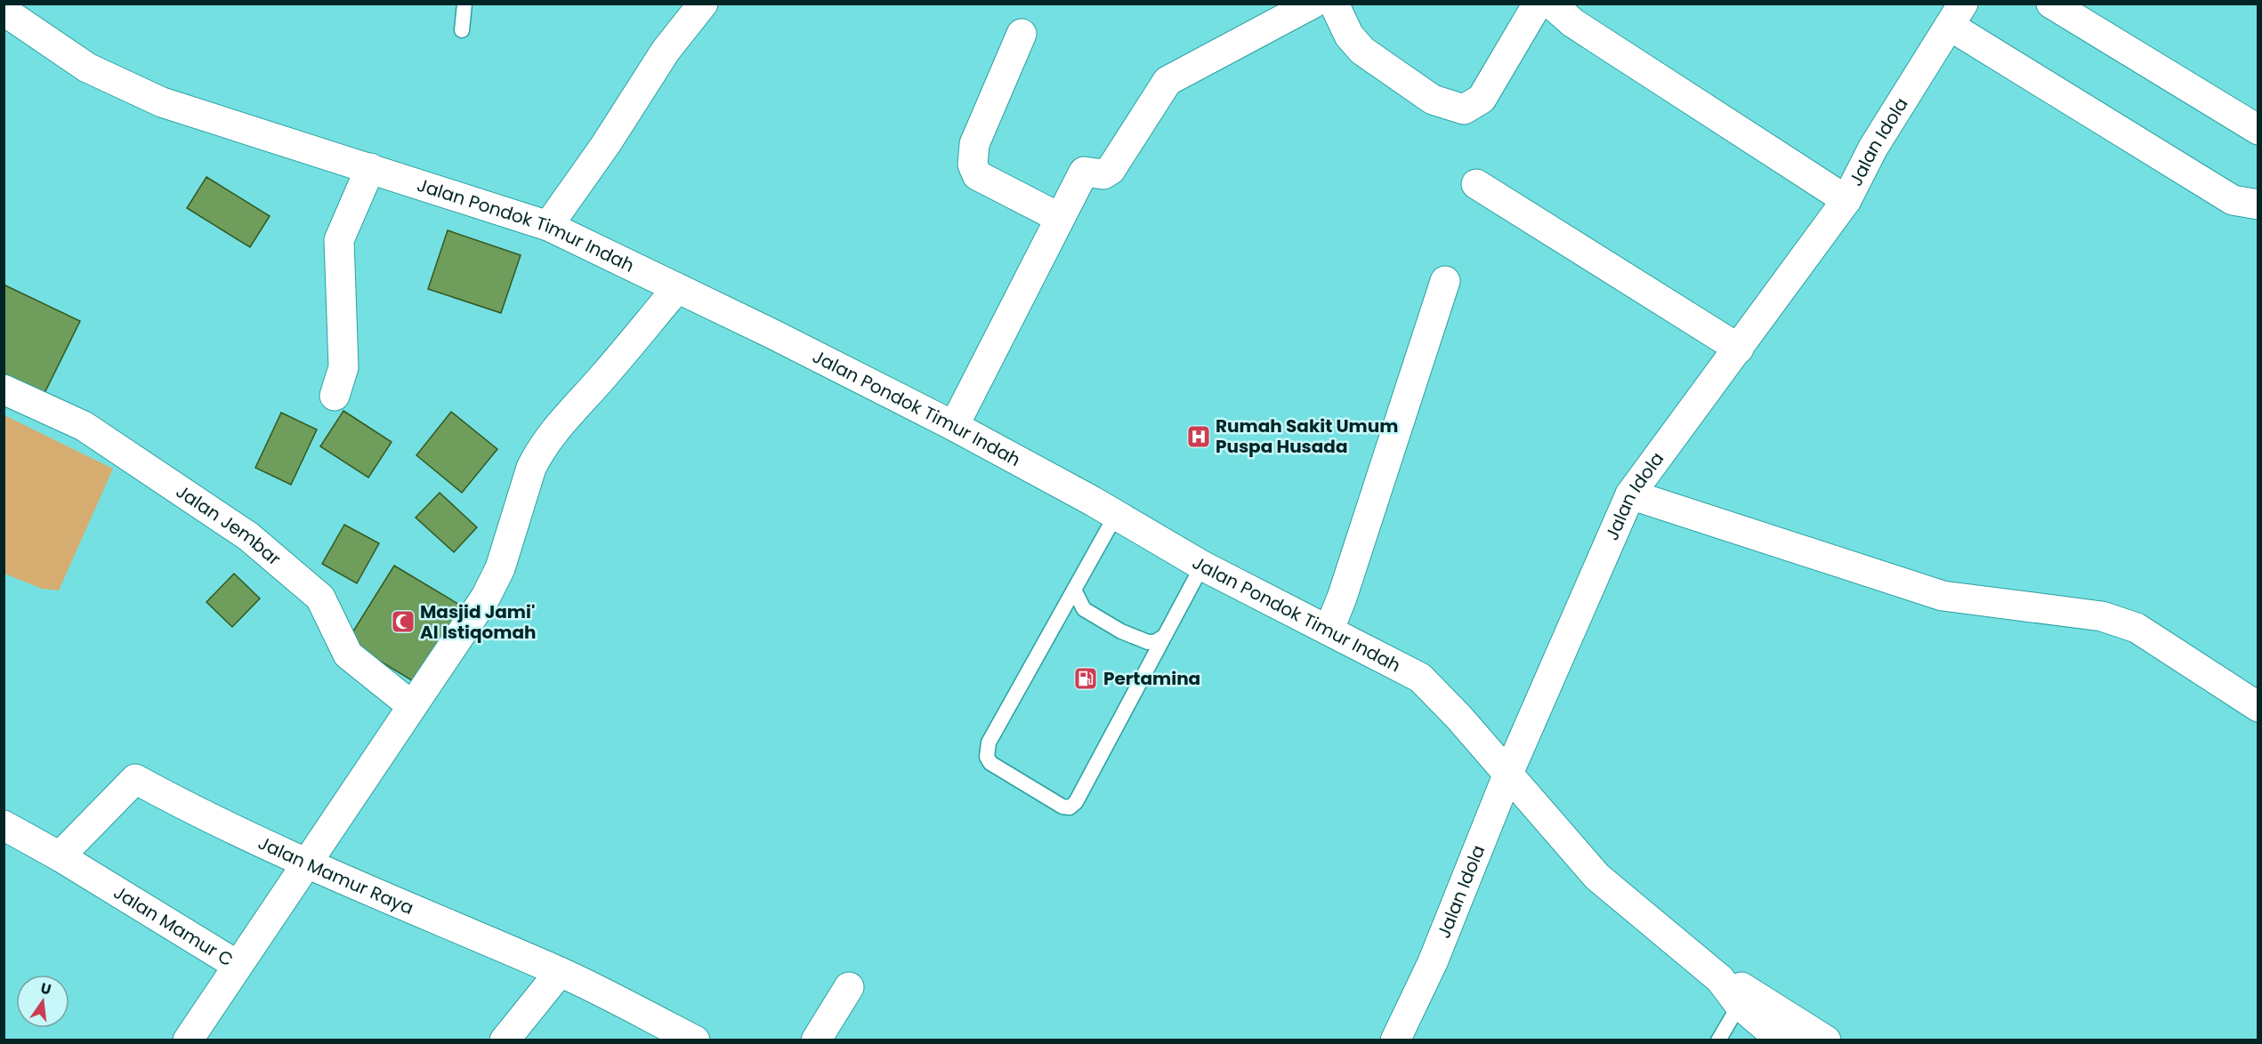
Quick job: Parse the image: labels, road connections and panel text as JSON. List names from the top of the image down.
{
  "streets": {
    "street": [
      "Jalan Idola",
      "Jalan Pondok Timur Indah",
      "Jalan Jembar",
      "Jalan Mamur Raya",
      "Jalan Mamur C"
    ]
  },
  "crossings": [
    ["Jalan Idola", "Jalan Pondok Timur Indah"],
    ["Jalan Pondok Timur Indah", "Jalan Mamur C"],
    ["Jalan Jembar", "Jalan Mamur C"],
    ["Jalan Mamur Raya", "Jalan Mamur C"]
  ],
  "places": {
    "hospital": ["Rumah Sakit Umum Puspa Husada"],
    "mosque": ["Masjid Jami' Al Istiqomah"],
    "fuel station": ["Pertamina"]
  },
  "north": "top"
}
